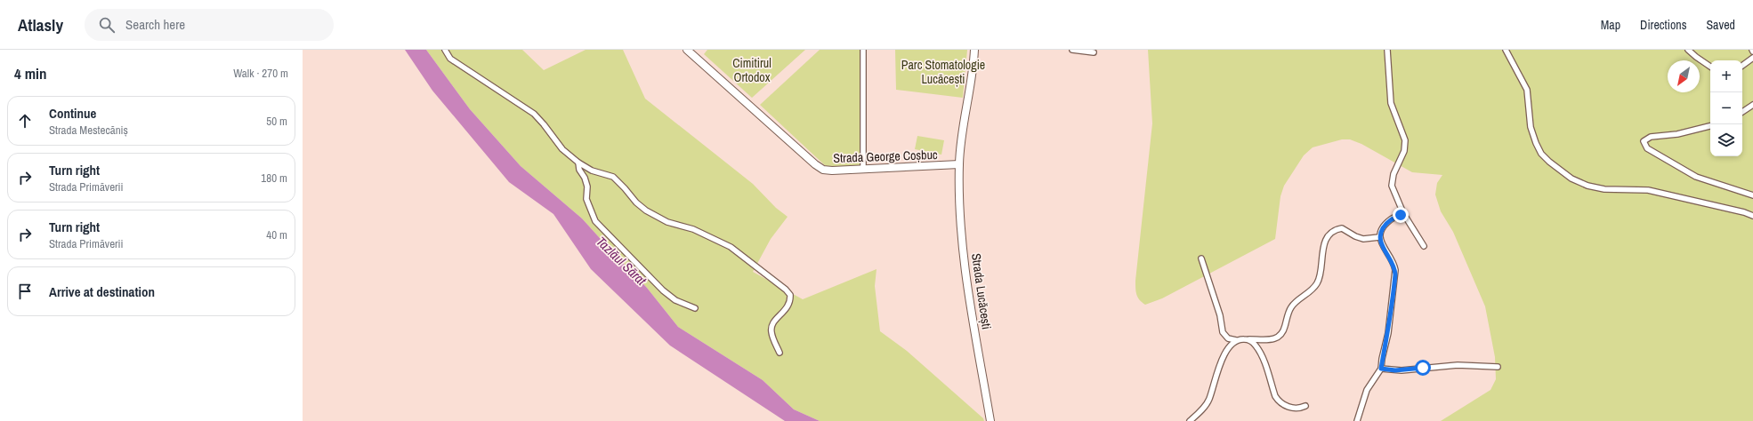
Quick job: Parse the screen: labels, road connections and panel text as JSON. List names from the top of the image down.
{
  "streets": {
    "main road": ["Strada George Coșbuc", "Strada Lucăcești"]
  },
  "crossings": [
    ["Strada George Coșbuc", "Strada Lucăcești"]
  ],
  "water": ["Tazlăul Sărat"],
  "parks": ["Cimitirul Ortodox", "Parc Stomatologie Lucăcești"],
  "north": "bottom left",
  "page": {
    "header": "Atlasly",
    "search": "Search here",
    "nav": ["Map", "Directions", "Saved"],
    "heading": ["4 min", "Walk · 270 m"],
    "map_buttons": ["+", "−"],
    "list": [
      ["Continue", "Strada Mestecăniș", "50 m"],
      ["Turn right", "Strada Primăverii", "180 m"],
      ["Turn right", "Strada Primăverii", "40 m"],
      "Arrive at destination"
    ]
  }
}
